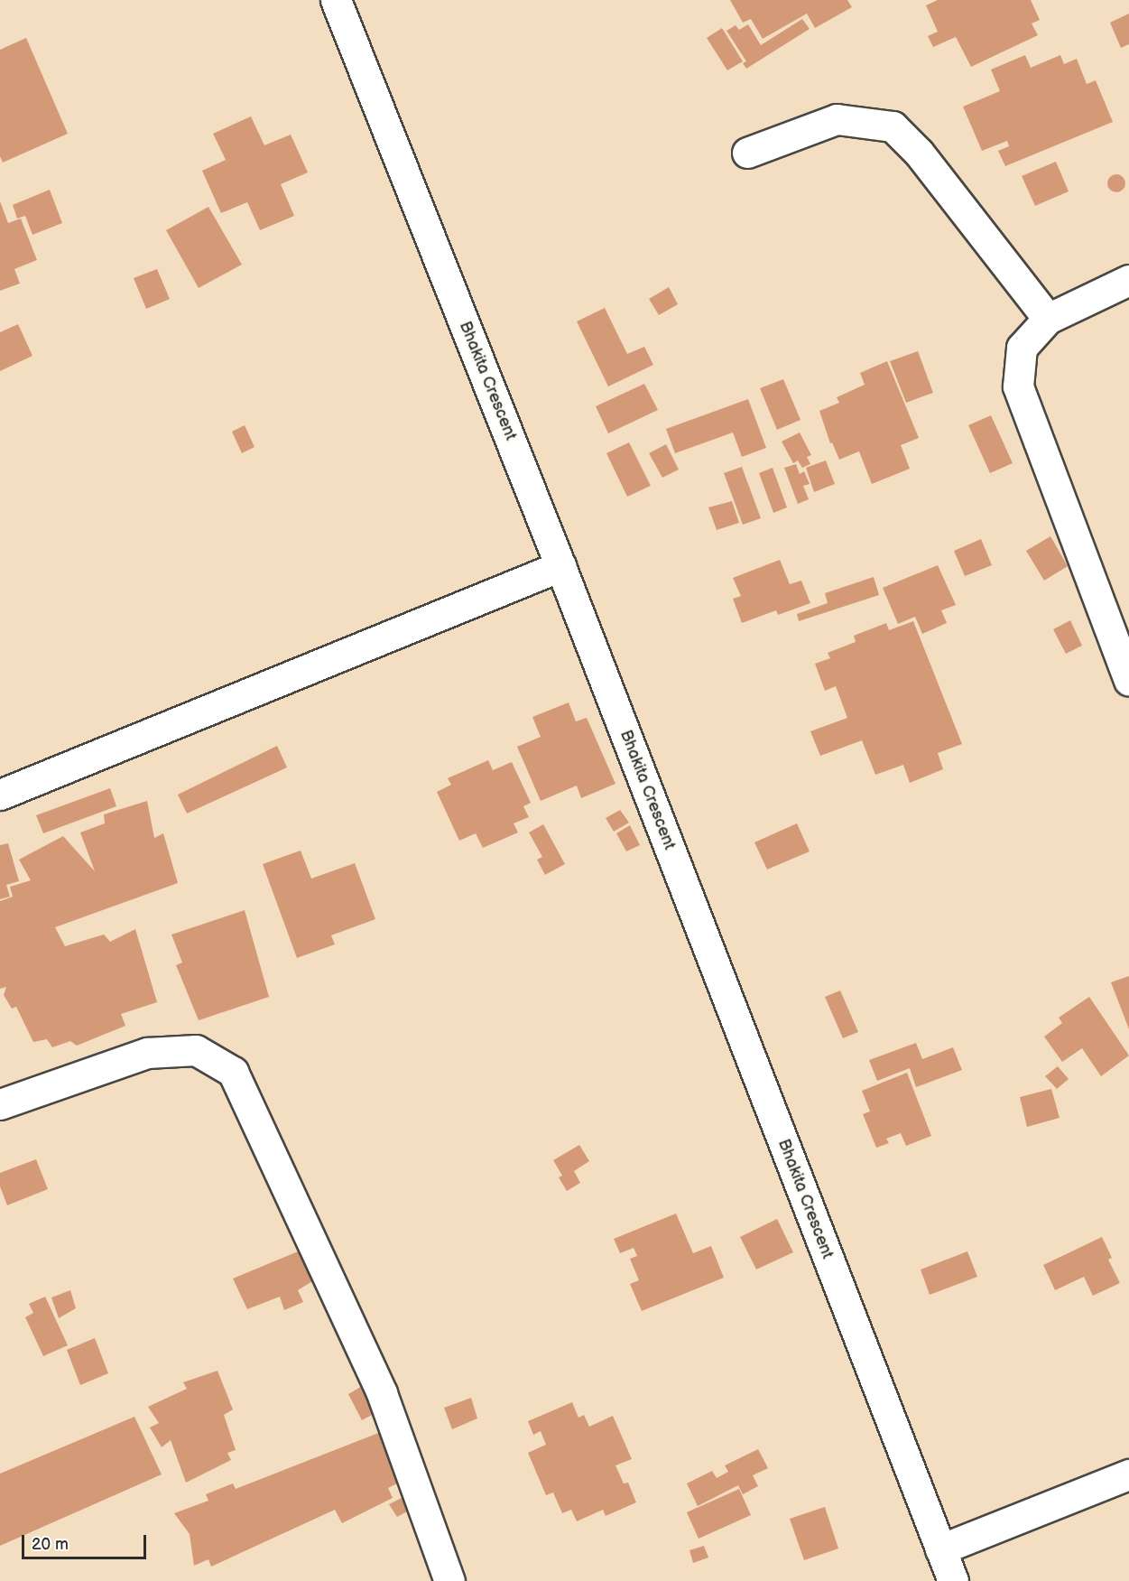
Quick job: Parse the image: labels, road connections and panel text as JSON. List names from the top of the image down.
{
  "streets": {
    "street": ["Bhakita Crescent"]
  },
  "scale_bar": "20 m"
}
